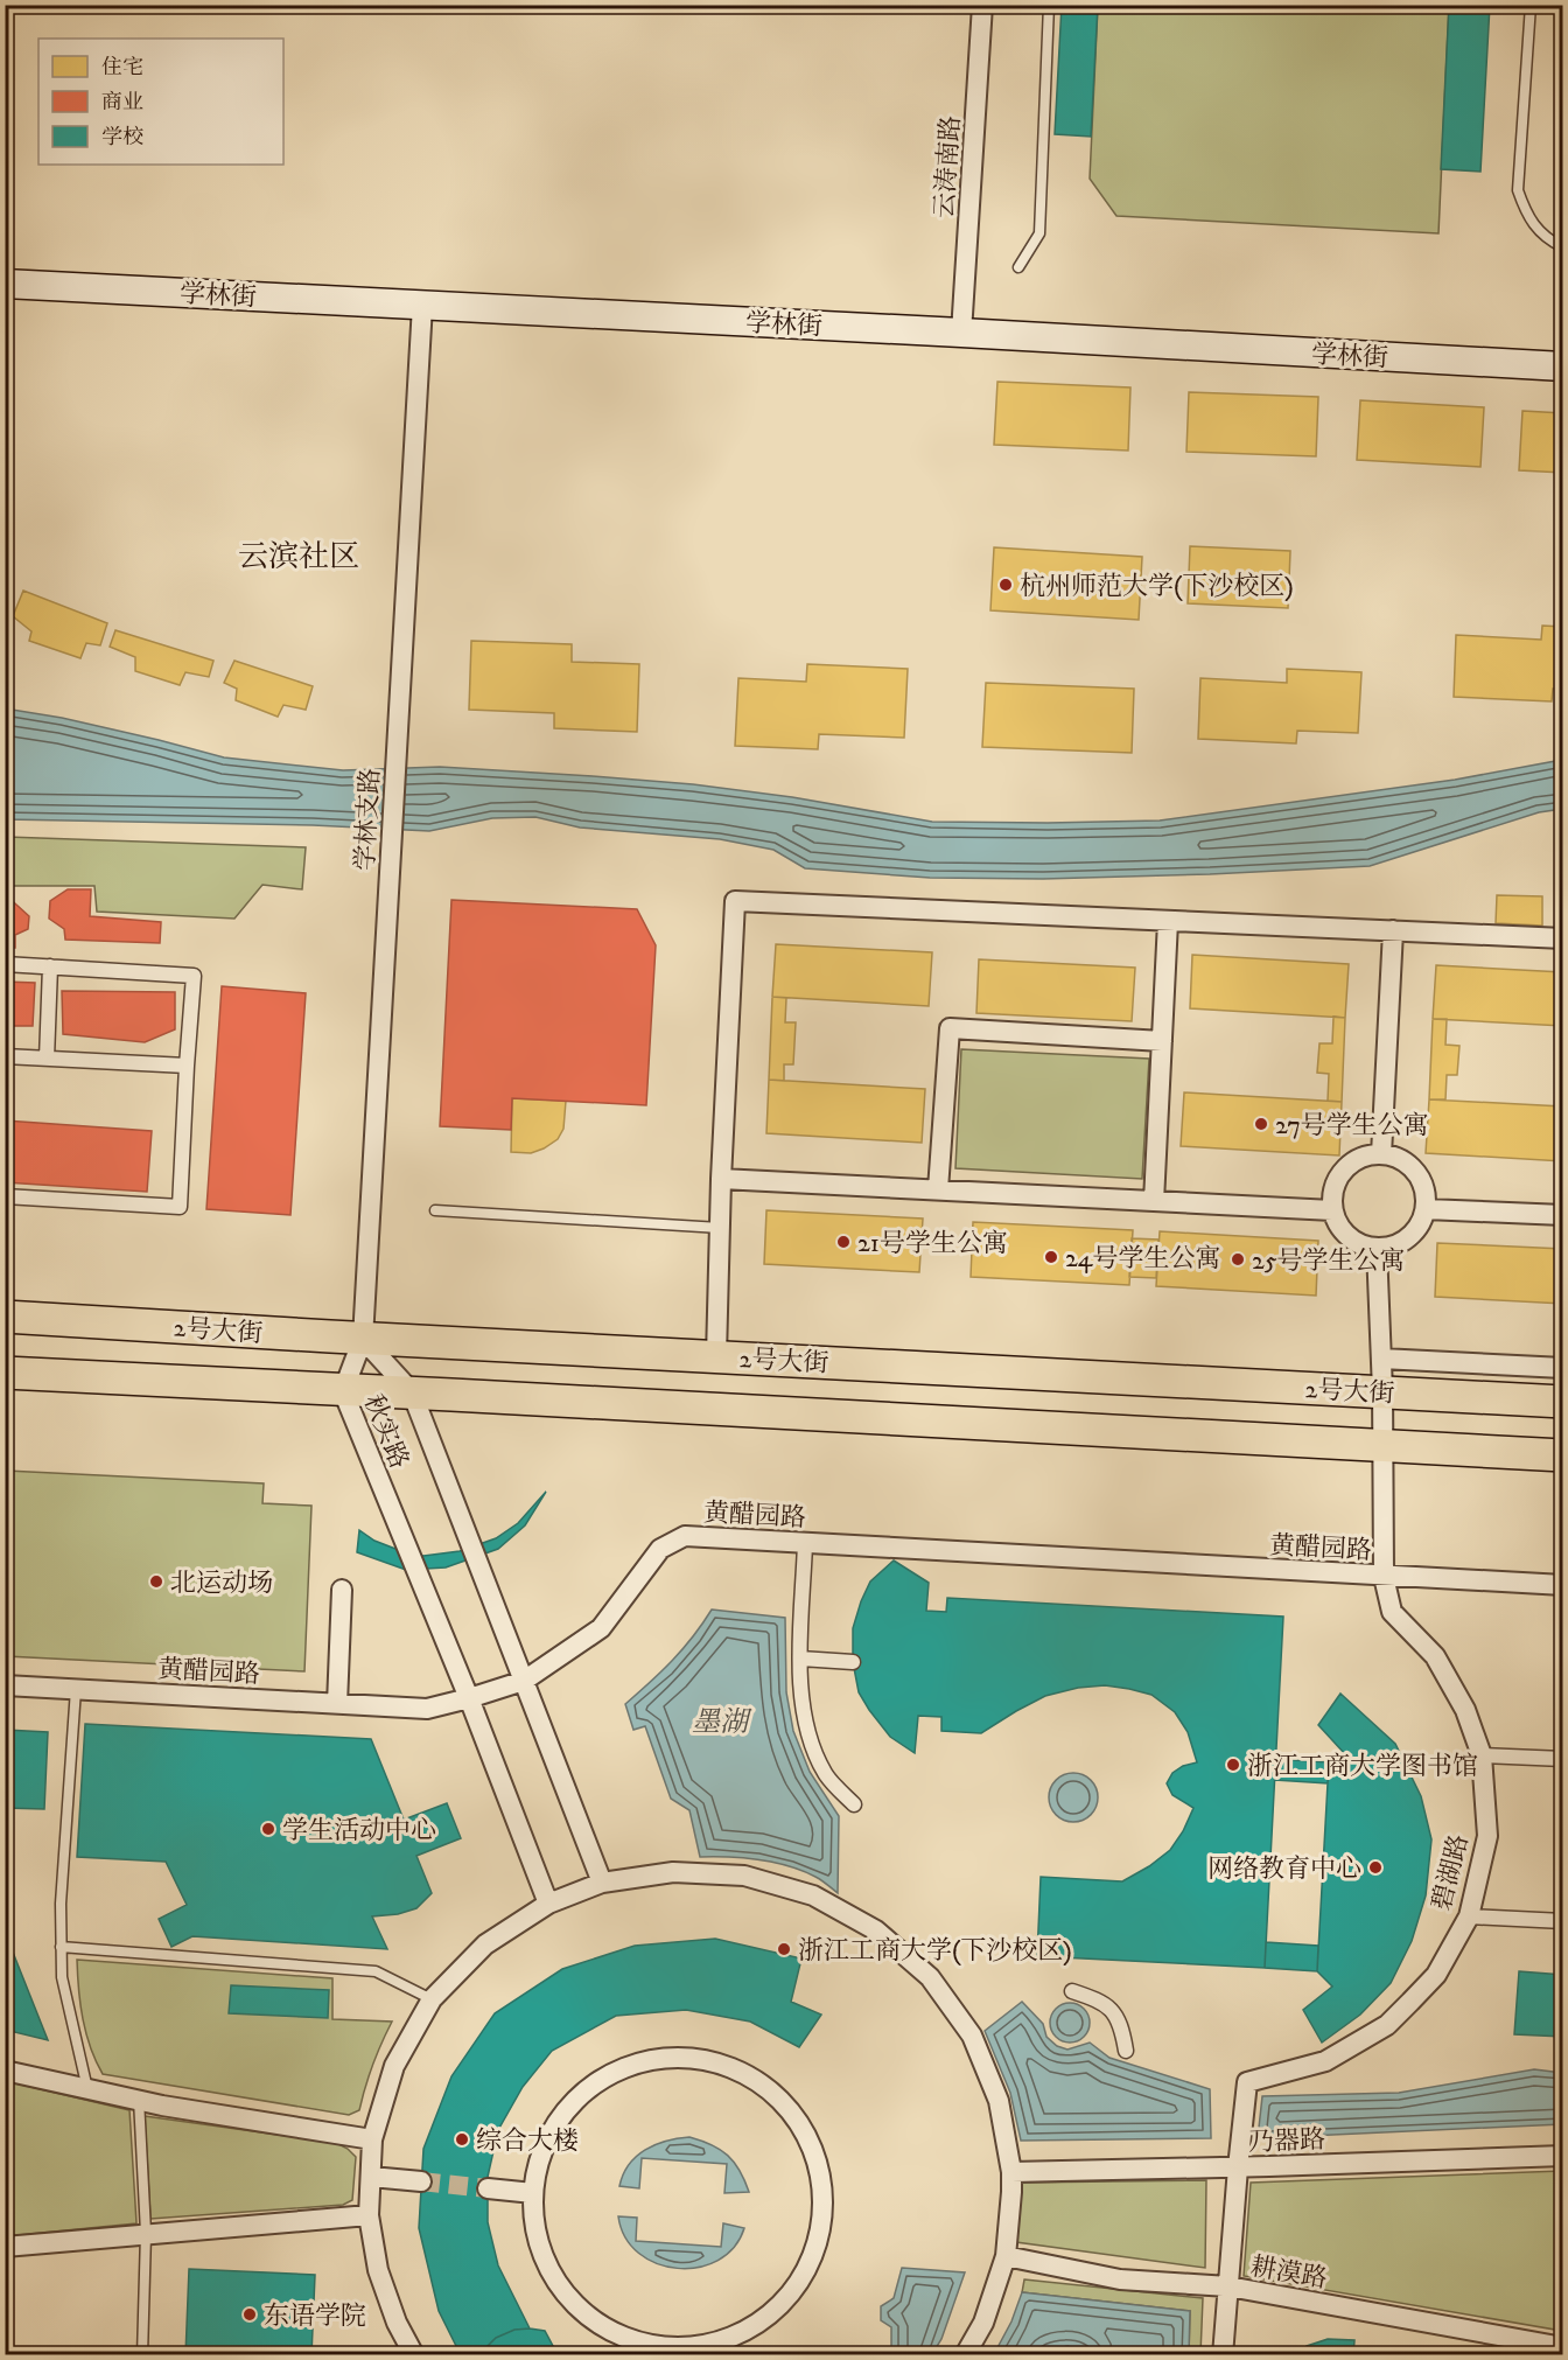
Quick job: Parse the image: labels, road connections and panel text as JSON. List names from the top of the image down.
{
  "streets": {
    "main road": ["学林街", "2号大街"],
    "street": [
      "云涛南路",
      "学林支路",
      "秋实路",
      "黄醋园路",
      "碧湖路",
      "乃器路",
      "耕漠路"
    ]
  },
  "crossings": [
    ["云涛南路", "学林街"],
    ["学林街", "学林支路"],
    ["学林支路", "2号大街"],
    ["学林支路", "秋实路"],
    ["2号大街", "秋实路"],
    ["2号大街", "碧湖路"],
    ["秋实路", "黄醋园路"],
    ["黄醋园路", "碧湖路"],
    ["碧湖路", "乃器路"],
    ["碧湖路", "耕漠路"]
  ],
  "districts": ["云滨社区"],
  "water": ["墨湖"],
  "places": [
    "杭州师范大学(下沙校区)",
    "27号学生公寓",
    "21号学生公寓",
    "24号学生公寓",
    "25号学生公寓",
    "北运动场",
    "浙江工商大学图书馆",
    "学生活动中心",
    "网络教育中心",
    "浙江工商大学(下沙校区)",
    "综合大楼",
    "东语学院"
  ],
  "legend": ["住宅", "商业", "学校"]
}
